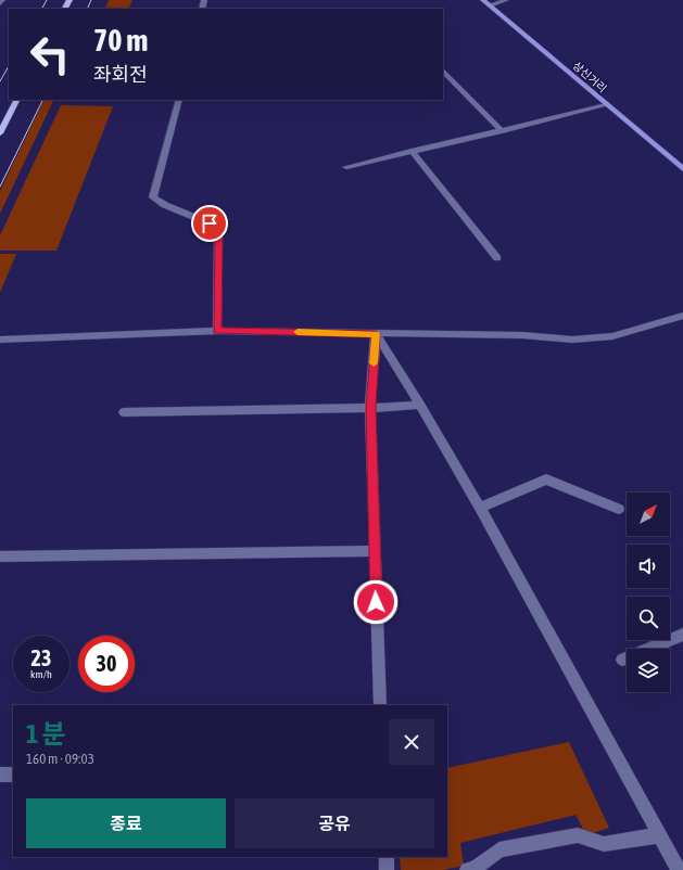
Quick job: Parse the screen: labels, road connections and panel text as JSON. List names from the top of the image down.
{
  "streets": {
    "main road": ["상신거리"]
  },
  "north": "top right",
  "page": {
    "turn": ["70 m", "좌회전"],
    "speed": "23 km/h",
    "limit": "30",
    "heading": ["1 분", "160 m · 09:03"],
    "buttons": ["종료", "공유"]
  }
}
